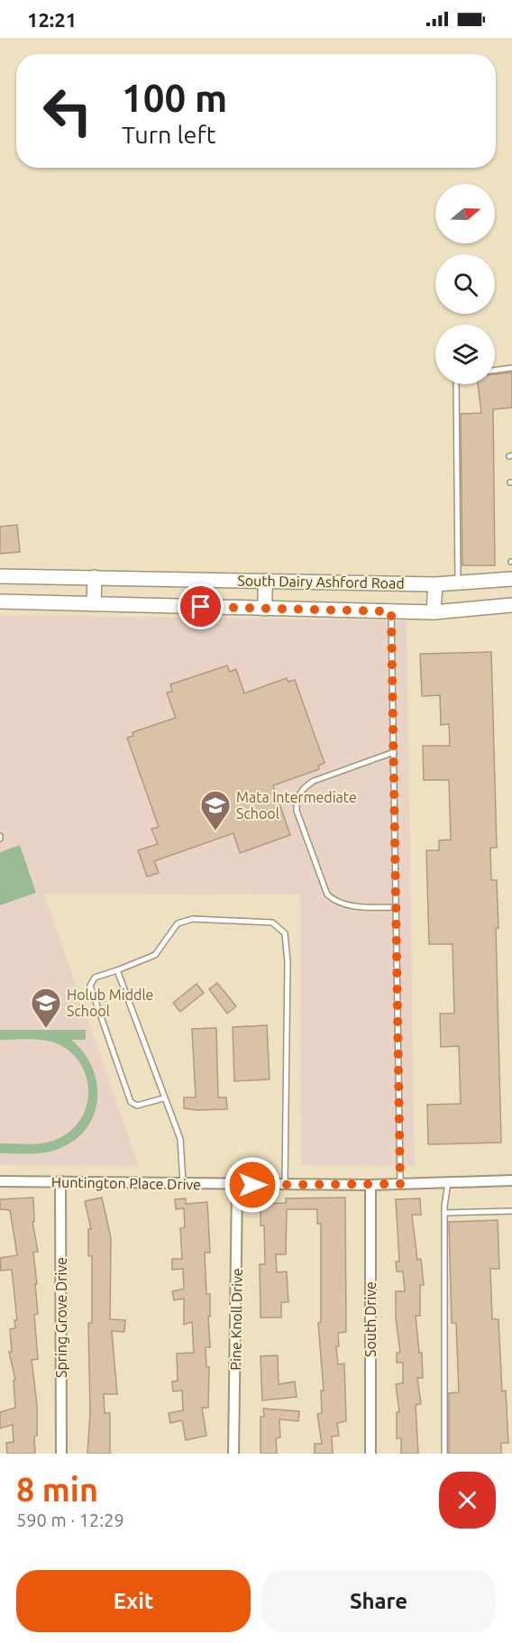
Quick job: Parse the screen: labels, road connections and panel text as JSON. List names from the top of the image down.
{
  "streets": {
    "main road": ["South Dairy Ashford Road"],
    "street": [
      "Huntington Place Drive",
      "Spring Grove Drive",
      "Pine Knoll Drive",
      "South Drive"
    ]
  },
  "crossings": [
    ["Huntington Place Drive", "Spring Grove Drive"],
    ["Huntington Place Drive", "Pine Knoll Drive"],
    ["Huntington Place Drive", "South Drive"]
  ],
  "places": {
    "school or university": ["Mata Intermediate School", "Holub Middle School"]
  },
  "north": "right",
  "page": {
    "status": "12:21",
    "turn": ["100 m", "Turn left"],
    "heading": ["8 min", "590 m · 12:29"],
    "buttons": ["Exit", "Share"]
  }
}
